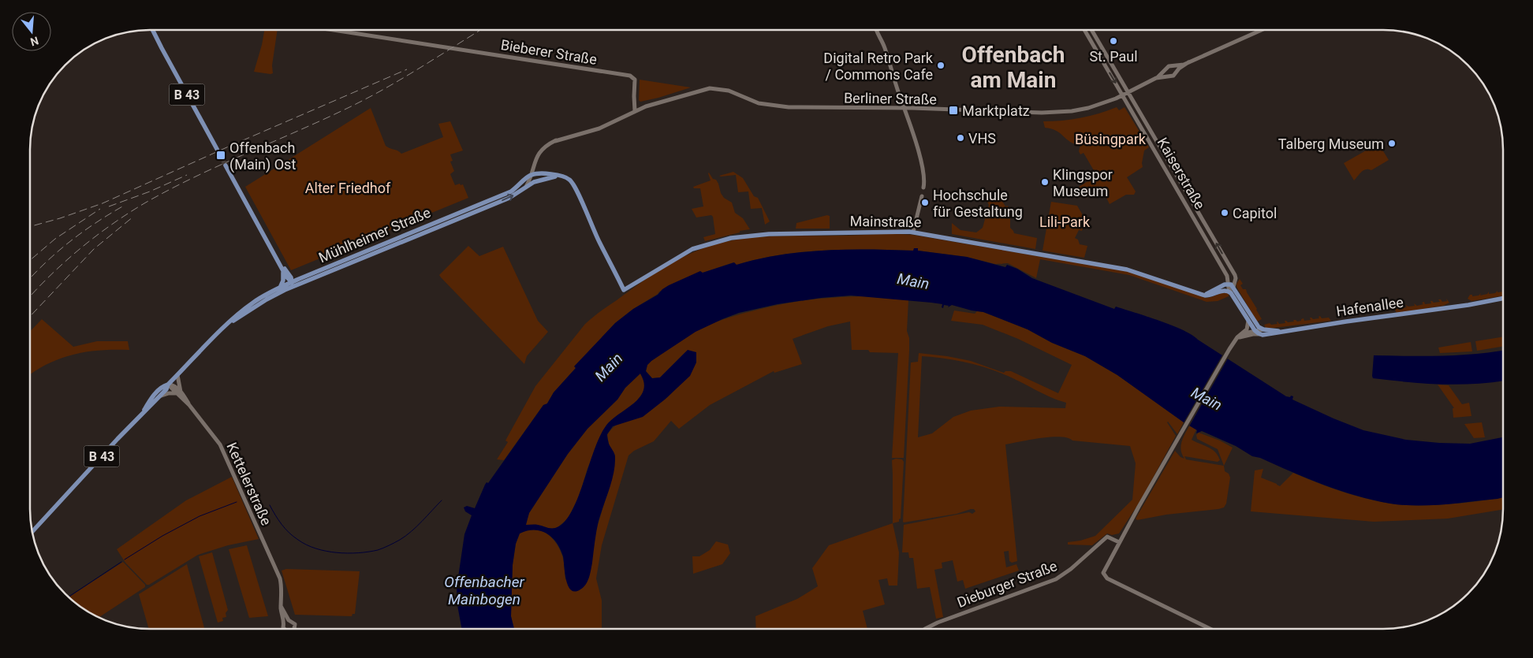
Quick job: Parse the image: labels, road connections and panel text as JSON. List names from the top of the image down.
{
  "streets": {
    "main road": [
      "Bieberer Straße",
      "B 43",
      "Berliner Straße",
      "Kaiserstraße",
      "Mainstraße",
      "Mühlheimer Straße",
      "Hafenallee",
      "Kettelerstraße",
      "Dieburger Straße"
    ]
  },
  "crossings": [
    ["Bieberer Straße", "Berliner Straße"],
    ["Berliner Straße", "Kaiserstraße"],
    ["Kaiserstraße", "Mainstraße"],
    ["Kaiserstraße", "Hafenallee"],
    ["Mainstraße", "Mühlheimer Straße"],
    ["Mühlheimer Straße", "Kettelerstraße"]
  ],
  "districts": ["Offenbach am Main"],
  "water": ["Main", "Offenbacher Mainbogen"],
  "parks": ["Büsingpark", "Alter Friedhof", "Lili-Park"],
  "places": {
    "other": [
      "St. Paul",
      "Digital Retro Park / Commons Cafe",
      "VHS",
      "Talberg Museum",
      "Klingspor Museum",
      "Hochschule für Gestaltung",
      "Capitol"
    ],
    "transit": ["Marktplatz", "Offenbach (Main) Ost"]
  },
  "north": "bottom"
}
